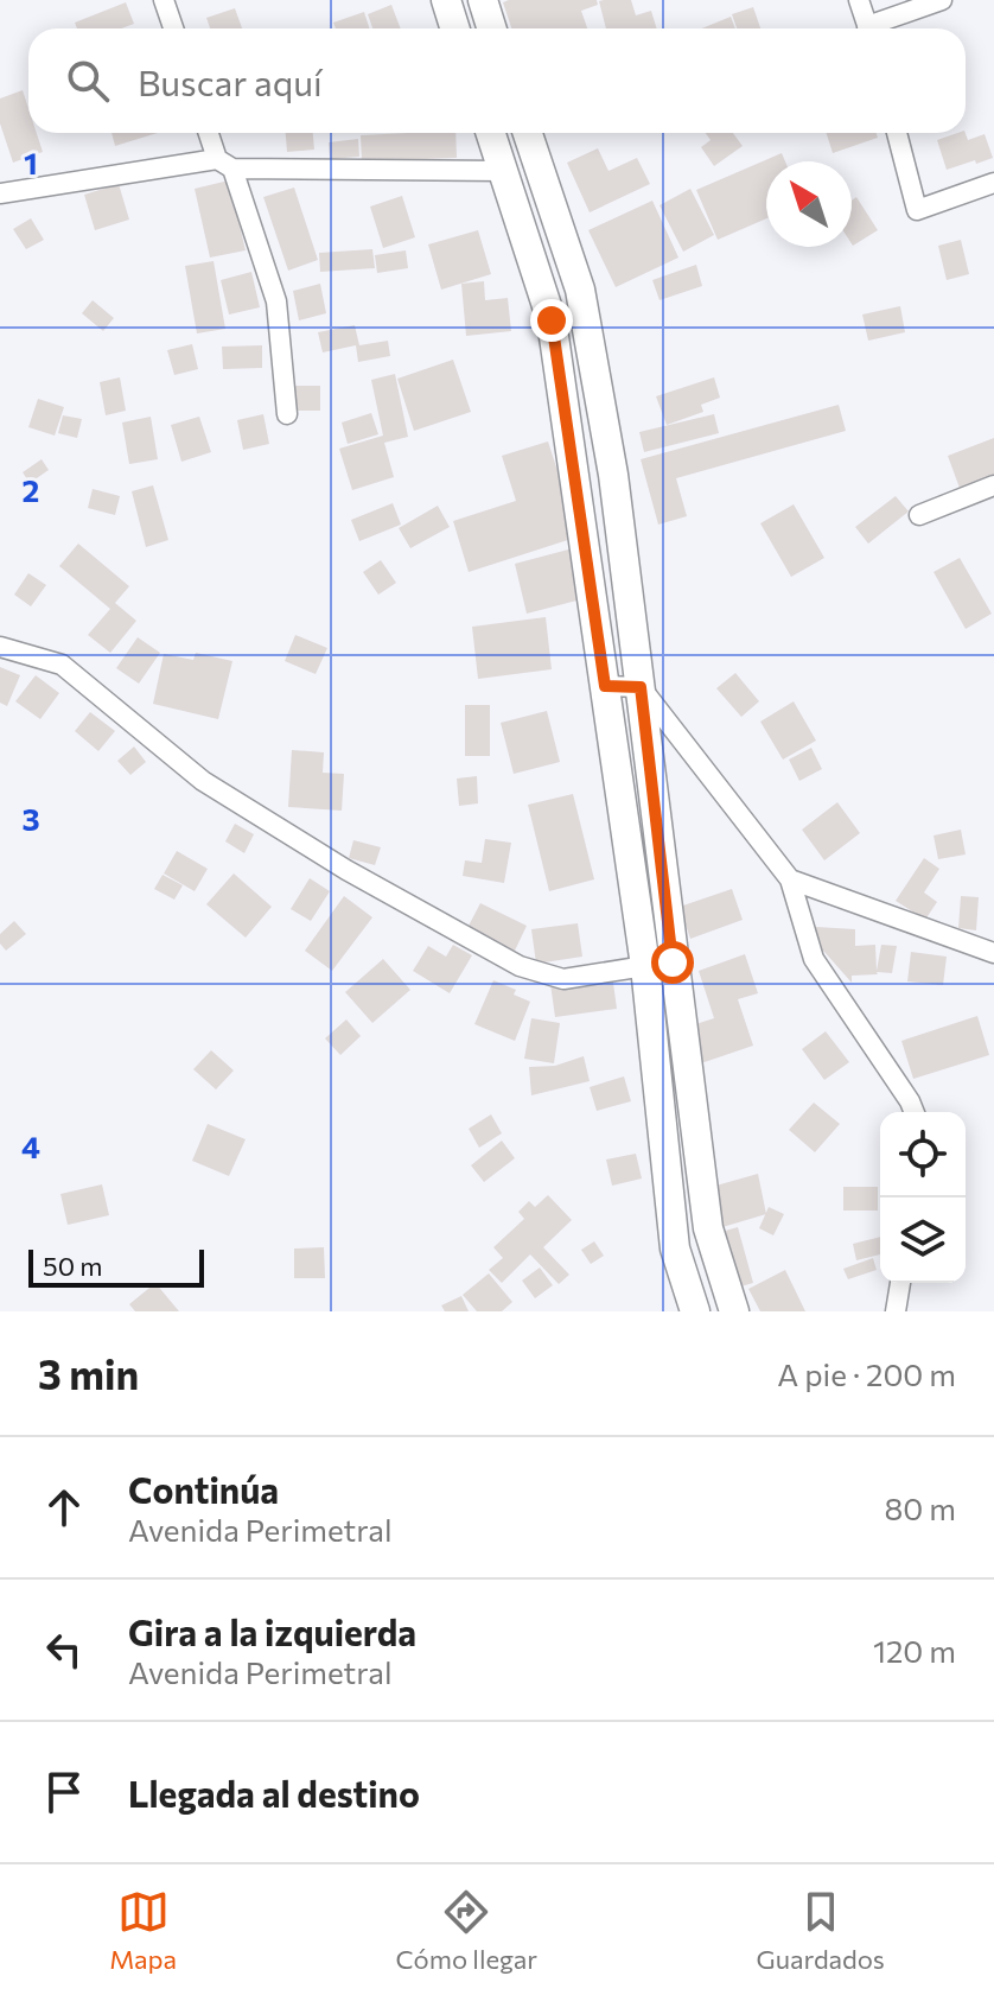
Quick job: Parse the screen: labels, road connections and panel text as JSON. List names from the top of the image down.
{
  "scale_bar": "50 m",
  "north": "top left",
  "page": {
    "search": "Buscar aquí",
    "scale": "50 m",
    "heading": ["3 min", "A pie · 200 m"],
    "list": [
      ["Continúa", "Avenida Perimetral", "80 m"],
      ["Gira a la izquierda", "Avenida Perimetral", "120 m"],
      "Llegada al destino"
    ],
    "nav": ["Mapa", "Cómo llegar", "Guardados"]
  },
  "grid": {
    "rows": [
      "1",
      "2",
      "3",
      "4"
    ]
  }
}
